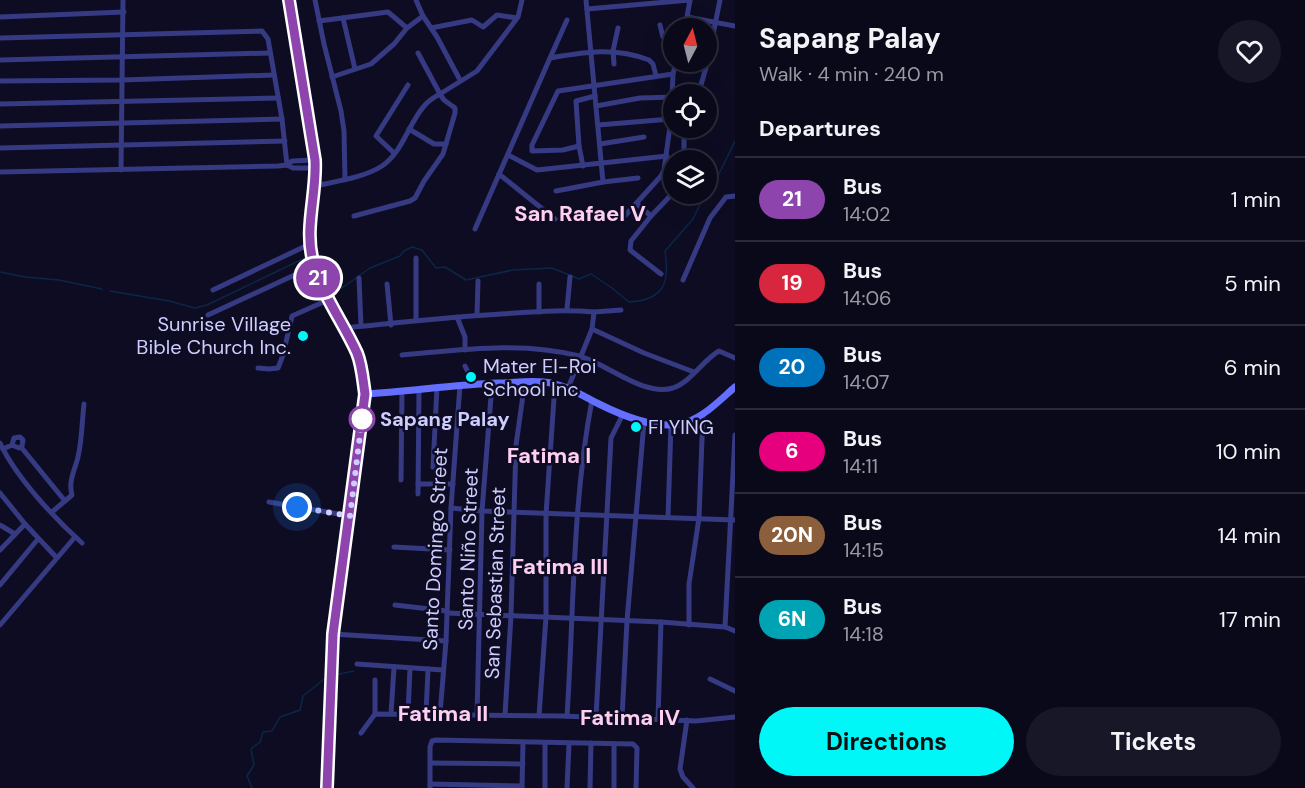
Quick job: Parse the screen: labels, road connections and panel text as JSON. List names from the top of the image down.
{
  "streets": {
    "street": ["Santo Domingo Street", "Santo Niño Street", "San Sebastian Street"]
  },
  "districts": [
    "San Rafael V",
    "Fatima I",
    "Fatima III",
    "Fatima II",
    "Fatima IV"
  ],
  "places": [
    "Sunrise Village Bible Church Inc.",
    "Mater El-Roi School Inc",
    "Sapang Palay",
    "FI YING"
  ],
  "lines": ["bus line 21"],
  "north": "top",
  "page": {
    "on_map": "21",
    "heading": [
      ["Sapang Palay", "Walk · 4 min · 240 m"],
      "Departures"
    ],
    "list": [
      {
        "mark": "21",
        "name": "Bus",
        "note": "14:02",
        "value": "1 min"
      },
      {
        "mark": "19",
        "name": "Bus",
        "note": "14:06",
        "value": "5 min"
      },
      {
        "mark": "20",
        "name": "Bus",
        "note": "14:07",
        "value": "6 min"
      },
      {
        "mark": "6",
        "name": "Bus",
        "note": "14:11",
        "value": "10 min"
      },
      {
        "mark": "20N",
        "name": "Bus",
        "note": "14:15",
        "value": "14 min"
      },
      {
        "mark": "6N",
        "name": "Bus",
        "note": "14:18",
        "value": "17 min"
      }
    ],
    "buttons": ["Directions", "Tickets"]
  }
}
